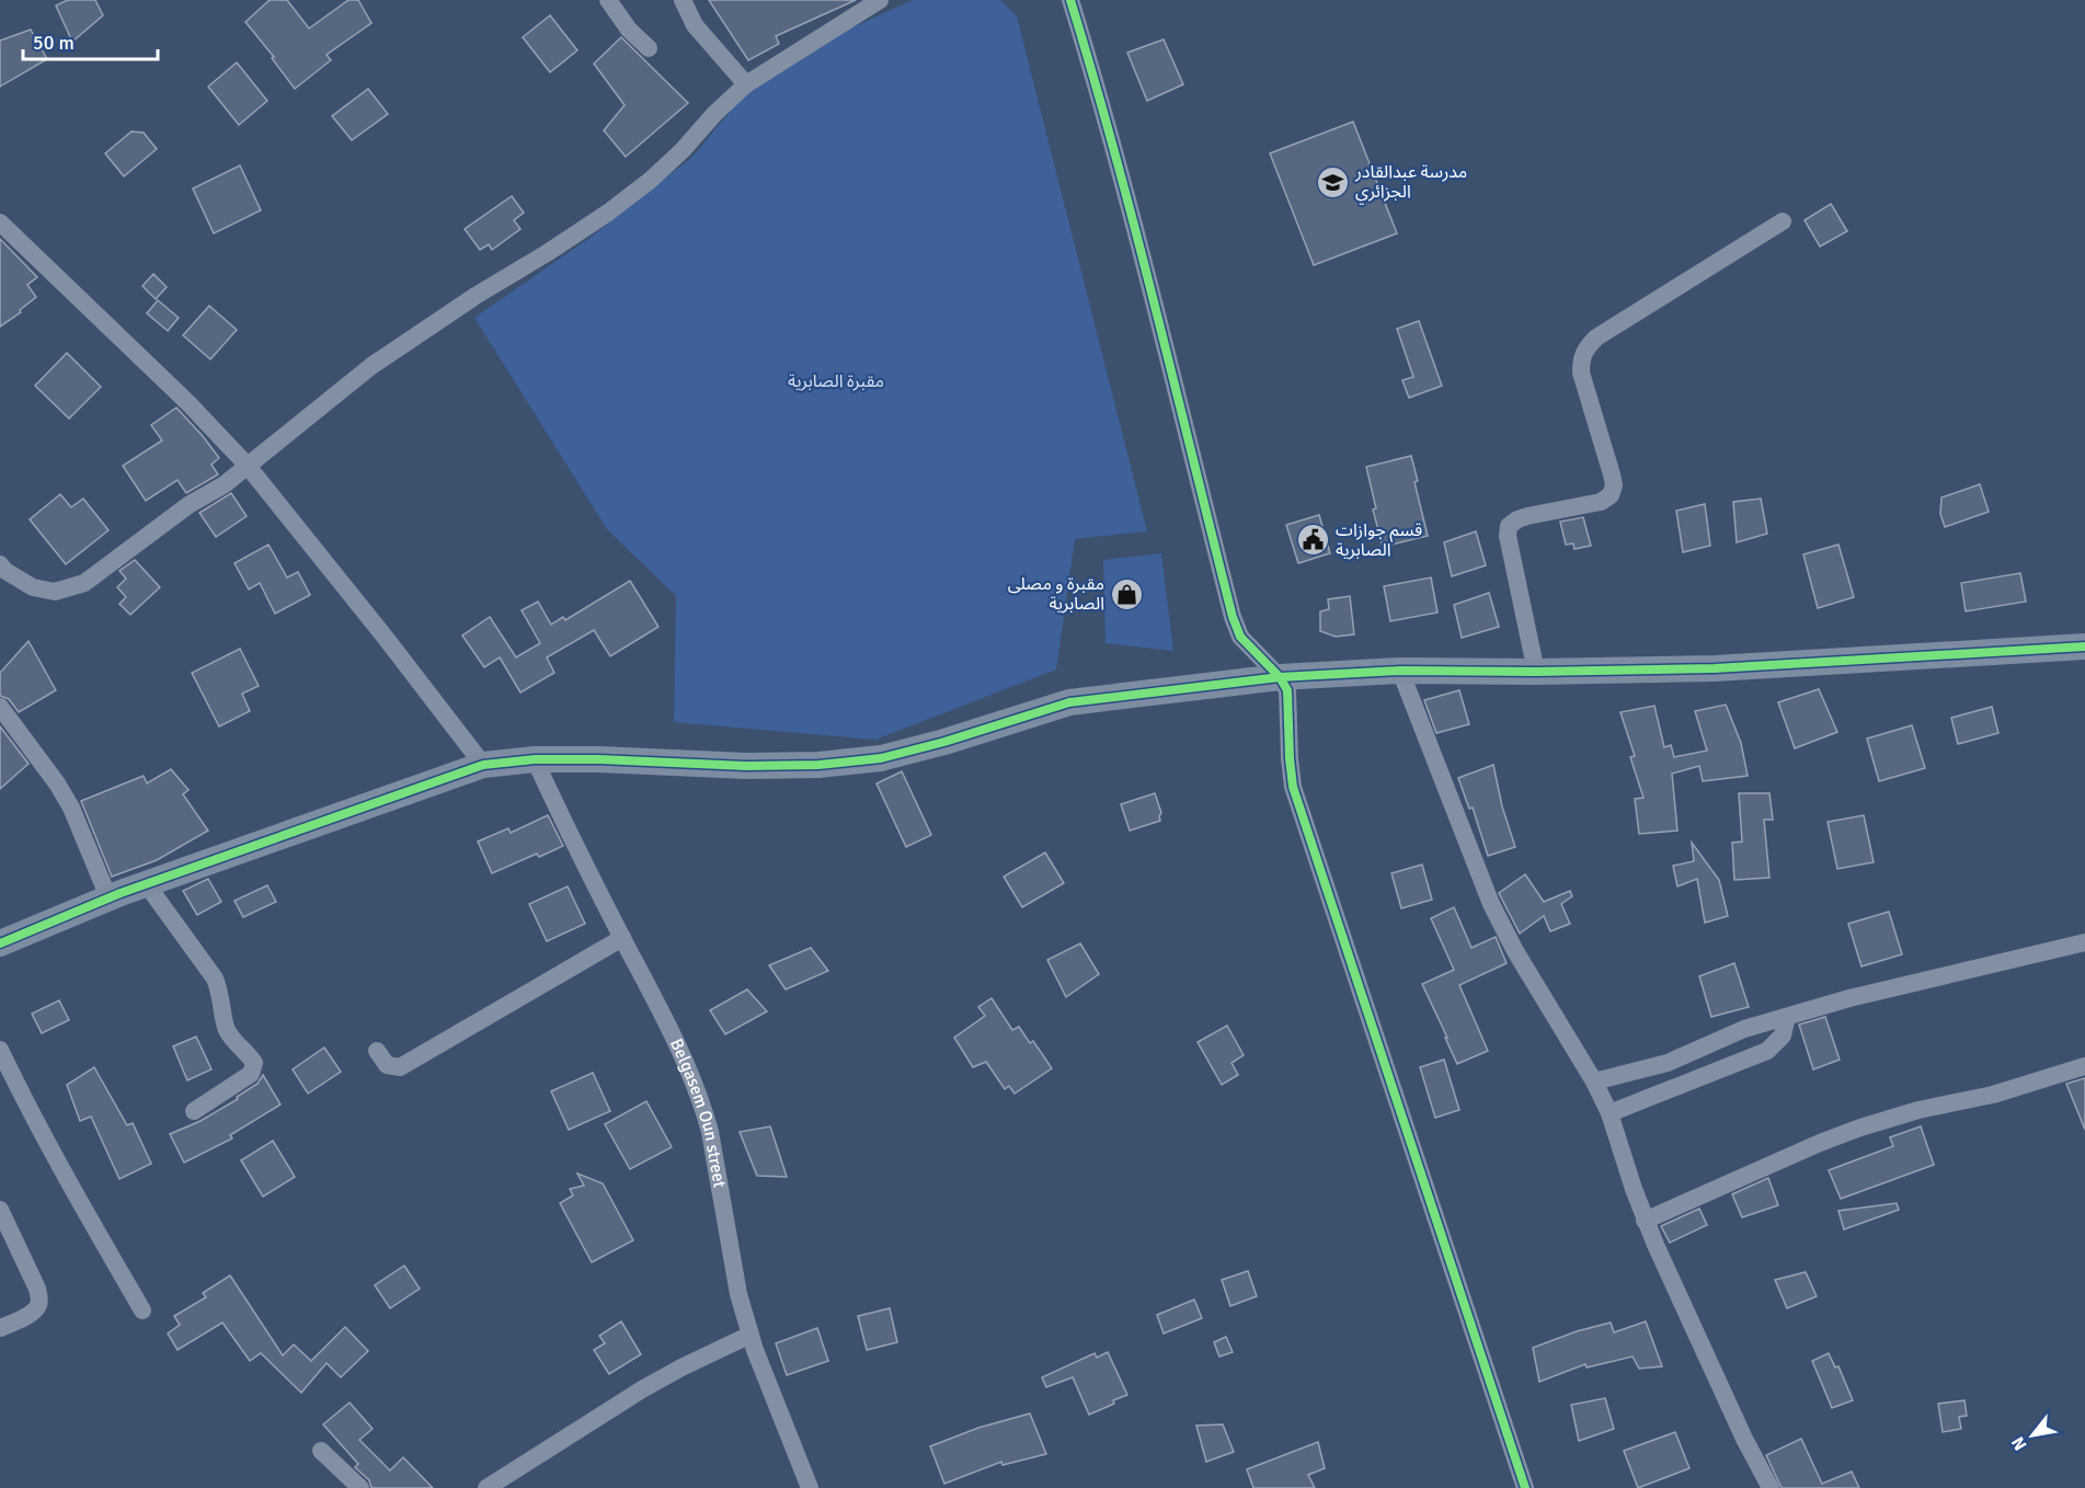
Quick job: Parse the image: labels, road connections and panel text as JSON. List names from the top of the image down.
{
  "streets": {
    "street": ["Belgasem Oun street"]
  },
  "parks": ["مقبرة الصابرية"],
  "places": {
    "school or university": ["مدرسة عبدالقادر الجزائري"],
    "public building": ["قسم جوازات الصابرية"],
    "shop": ["مقبرة و مصلى الصابرية"]
  },
  "scale_bar": "50 m",
  "north": "bottom left"
}
